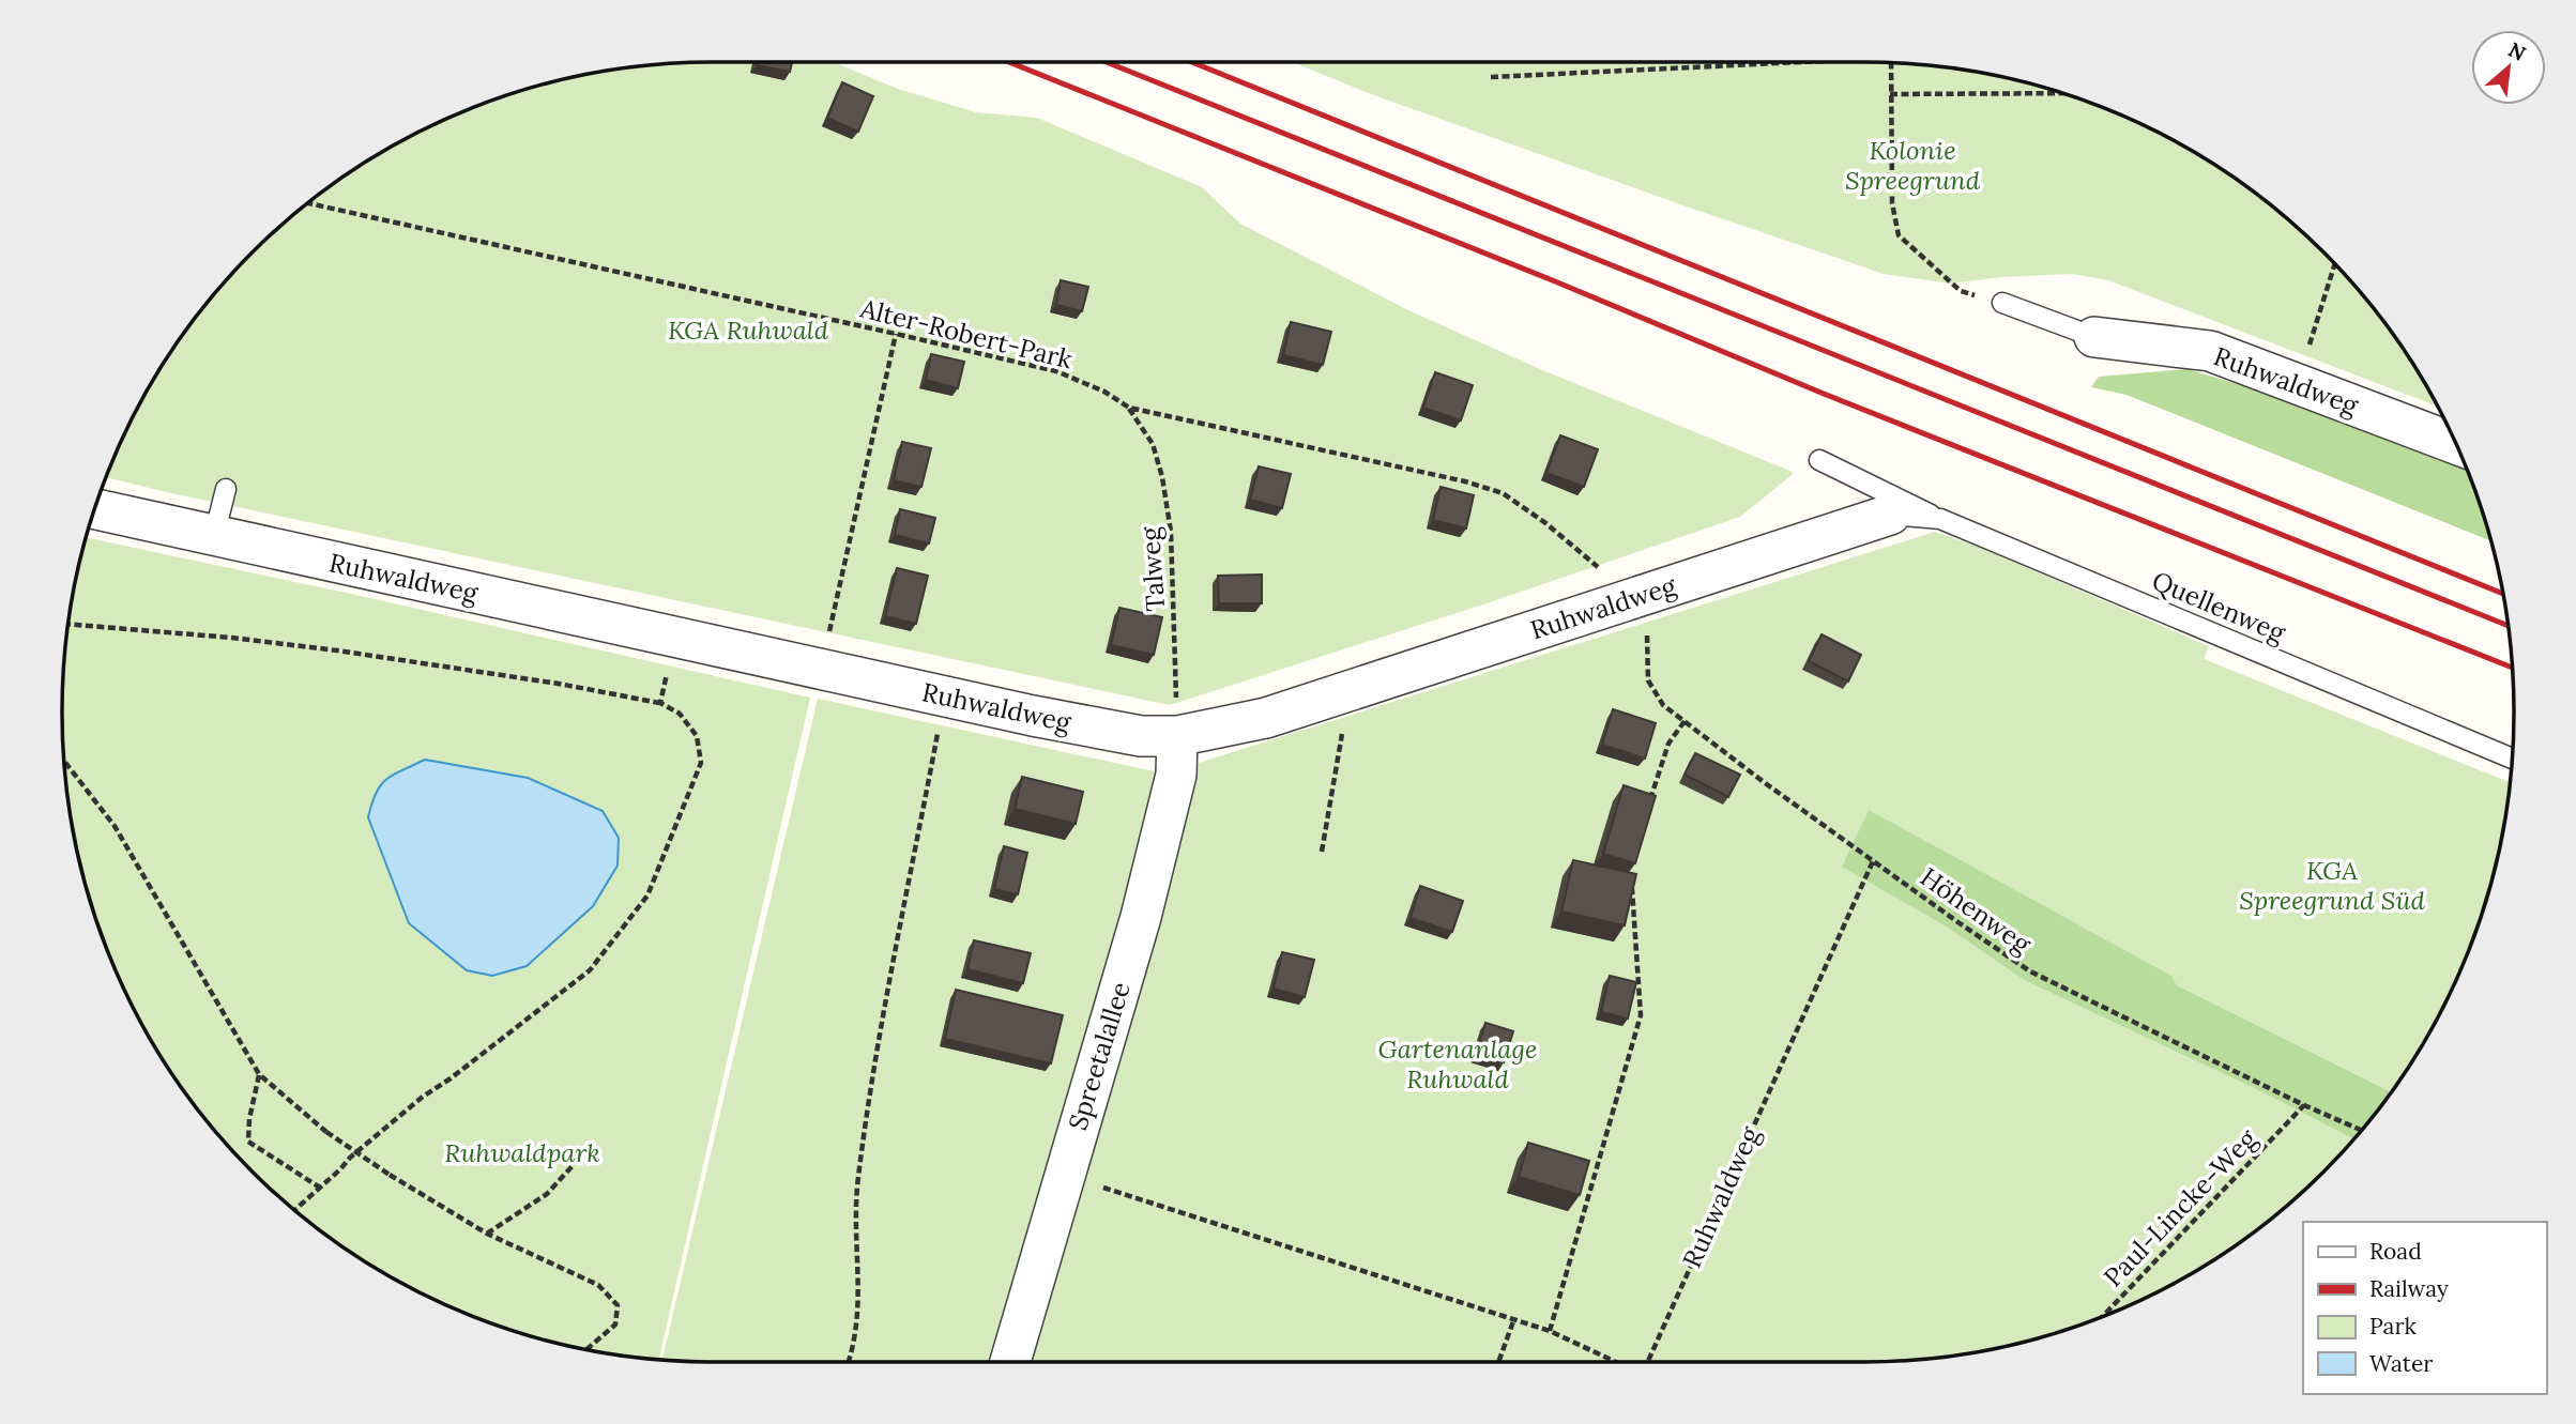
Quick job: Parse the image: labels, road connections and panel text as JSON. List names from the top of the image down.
{
  "streets": {
    "street": ["Ruhwaldweg", "Spreetalallee"],
    "lane": ["Quellenweg"],
    "path": [
      "Alter-Robert-Park",
      "Talweg",
      "Höhenweg",
      "Paul-Lincke-Weg"
    ]
  },
  "crossings": [
    ["Alter-Robert-Park", "Ruhwaldweg"],
    ["Alter-Robert-Park", "Talweg"],
    ["Alter-Robert-Park", "Höhenweg"],
    ["Ruhwaldweg", "Talweg"],
    ["Ruhwaldweg", "Quellenweg"],
    ["Ruhwaldweg", "Höhenweg"],
    ["Ruhwaldweg", "Spreetalallee"],
    ["Talweg", "Spreetalallee"],
    ["Höhenweg", "Paul-Lincke-Weg"]
  ],
  "parks": [
    "Kolonie Spreegrund",
    "KGA Ruhwald",
    "KGA Spreegrund Süd",
    "Gartenanlage Ruhwald",
    "Ruhwaldpark"
  ],
  "legend": [
    "Road",
    "Railway",
    "Park",
    "Water"
  ],
  "north": "top right"
}
